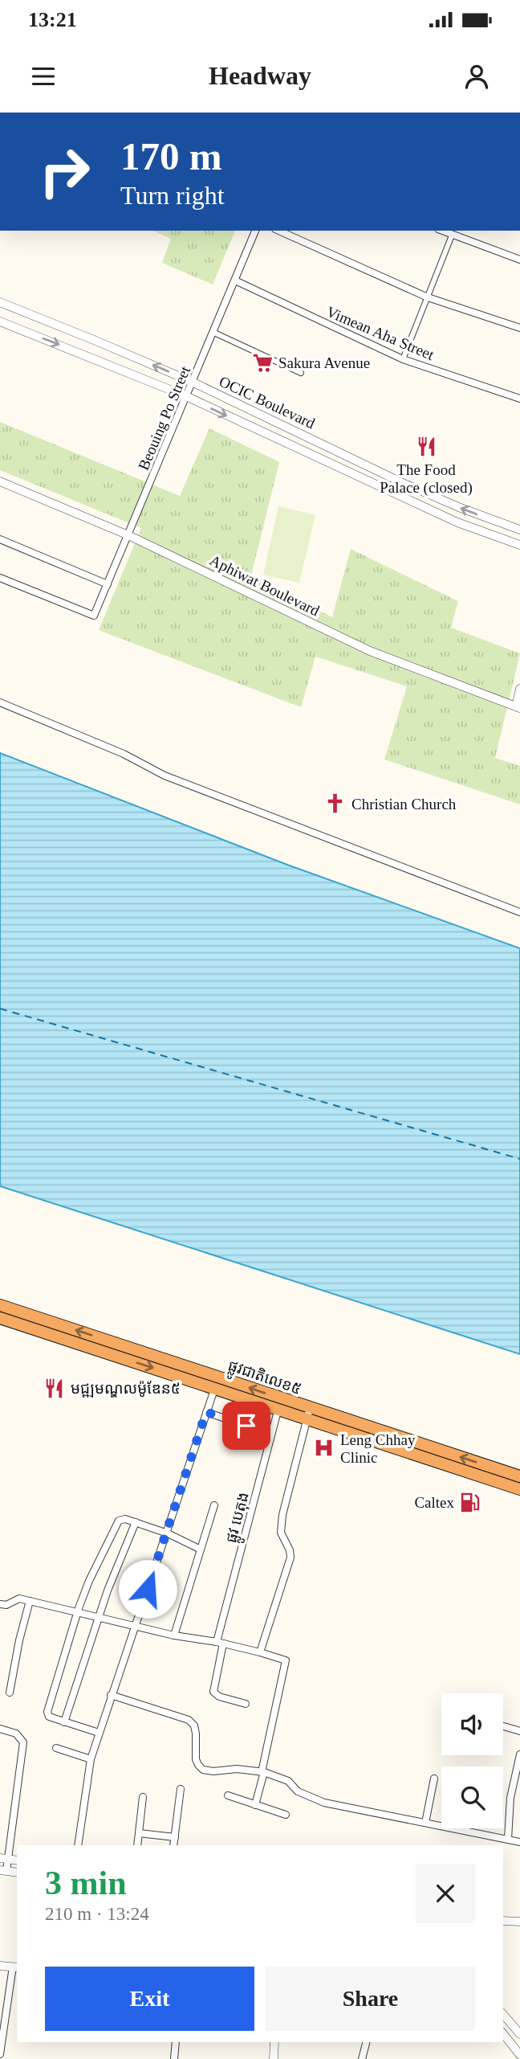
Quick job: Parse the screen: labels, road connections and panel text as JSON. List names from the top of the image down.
{
  "streets": {
    "highway": ["ផ្លូវជាតិលេខ៥"],
    "street": [
      "Vimean Aha Street",
      "OCIC Boulevard",
      "Beouing Po Street",
      "Aphiwat Boulevard",
      "ផ្លូវ បេតុង"
    ]
  },
  "crossings": [
    ["Vimean Aha Street", "Beouing Po Street"],
    ["OCIC Boulevard", "Beouing Po Street"],
    ["Beouing Po Street", "Aphiwat Boulevard"],
    ["ផ្លូវជាតិលេខ៥", "ផ្លូវ បេតុង"]
  ],
  "places": {
    "supermarket": ["Sakura Avenue"],
    "restaurant": ["The Food Palace (closed)", "មជ្ឍមណ្ឌលម៉ូឌែន៥"],
    "church": ["Christian Church"],
    "hospital": ["Leng Chhay Clinic"],
    "fuel station": ["Caltex"]
  },
  "page": {
    "status": "13:21",
    "header": "Headway",
    "turn": ["170 m", "Turn right"],
    "heading": ["3 min", "210 m · 13:24"],
    "buttons": ["Exit", "Share"]
  }
}
